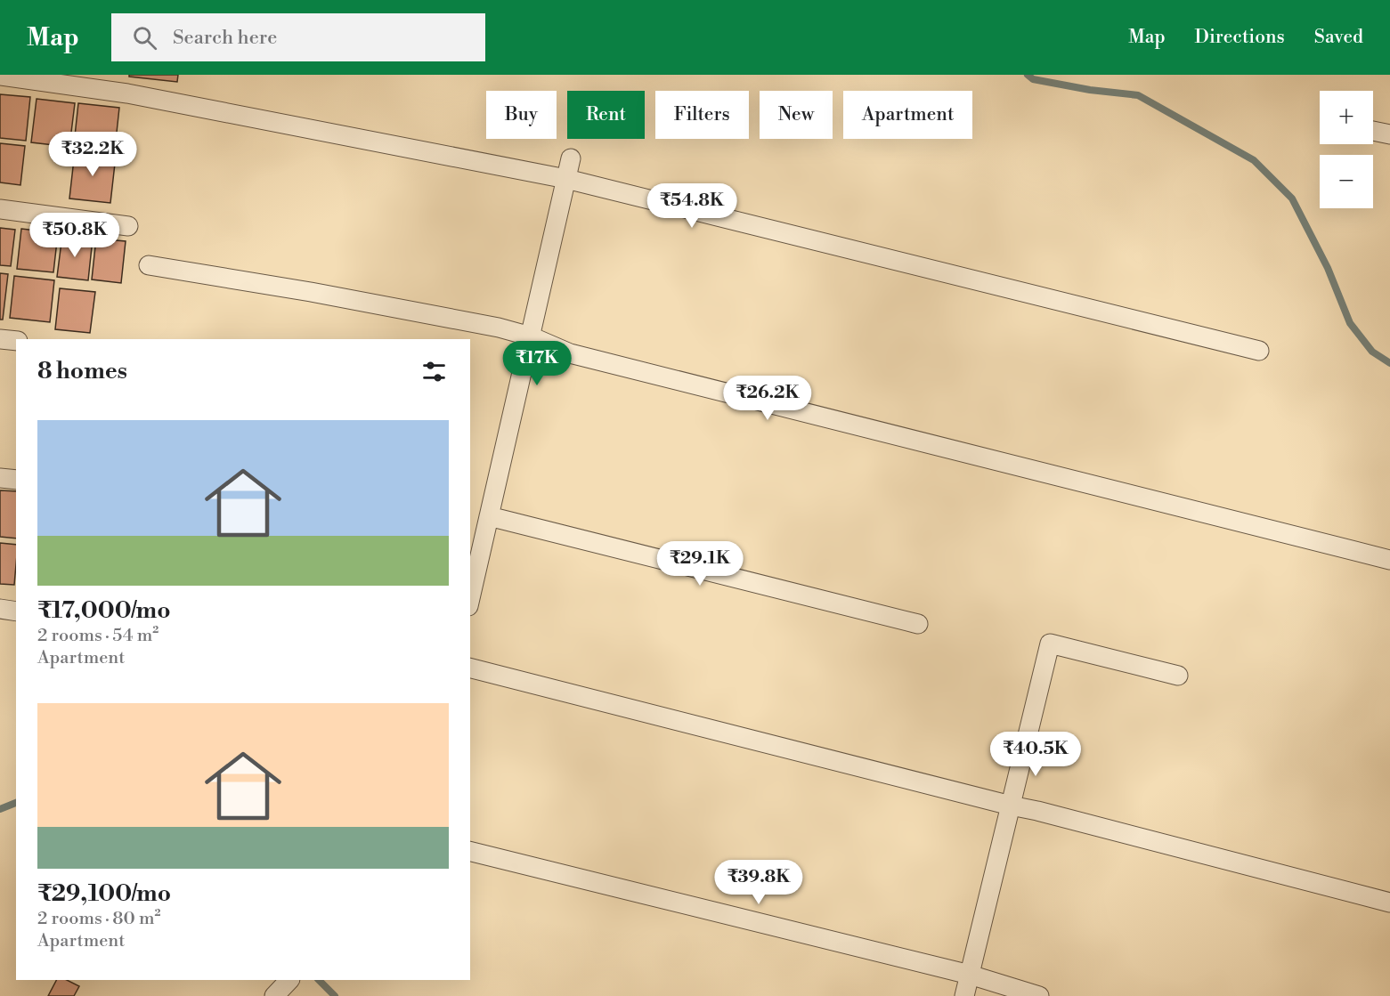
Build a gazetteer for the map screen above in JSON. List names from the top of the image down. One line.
{"page":{"header":"Map","search":"Search here","nav":["Map","Directions","Saved"],"map_buttons":["+","−"],"chip":["Buy","Rent","Filters","New","Apartment"],"price":["₹32.2K","₹54.8K","₹50.8K","₹17K","₹26.2K","₹29.1K","₹40.5K","₹39.8K"],"heading":"8 homes","list":[{"name":"₹17,000/mo","note":"2 rooms · 54 m² · Apartment"},{"name":"₹29,100/mo","note":"2 rooms · 80 m² · Apartment"}]}}
